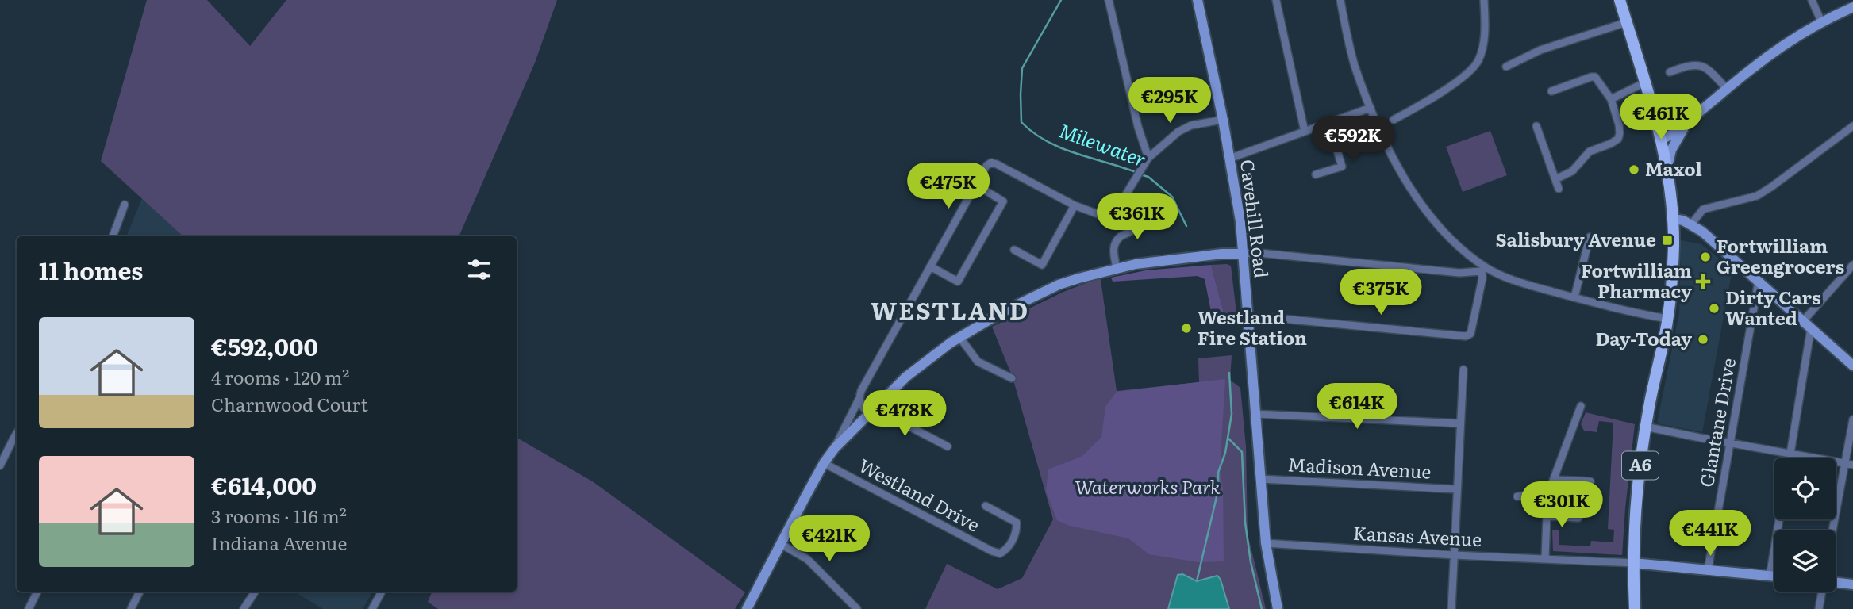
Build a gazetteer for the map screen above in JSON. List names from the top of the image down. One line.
{"streets":{"main road":["A6"],"street":["Cavehill Road","Glantane Drive","Madison Avenue","Westland Drive","Kansas Avenue"]},"crossings":[["Cavehill Road","Madison Avenue"],["Cavehill Road","Kansas Avenue"],["A6","Kansas Avenue"]],"districts":["WESTLAND"],"water":["Milewater"],"parks":["Waterworks Park"],"places":{"other":["Maxol","Fortwilliam Greengrocers","Dirty Cars Wanted","Westland Fire Station","Day-Today"],"transit":["Salisbury Avenue"],"health":["Fortwilliam Pharmacy"]},"page":{"price":["€295K","€461K","€592K","€475K","€361K","€375K","€614K","€478K","€301K","€441K","€421K"],"heading":"11 homes","list":[{"name":"€592,000","note":"4 rooms · 120 m² · Charnwood Court"},{"name":"€614,000","note":"3 rooms · 116 m² · Indiana Avenue"}]}}
